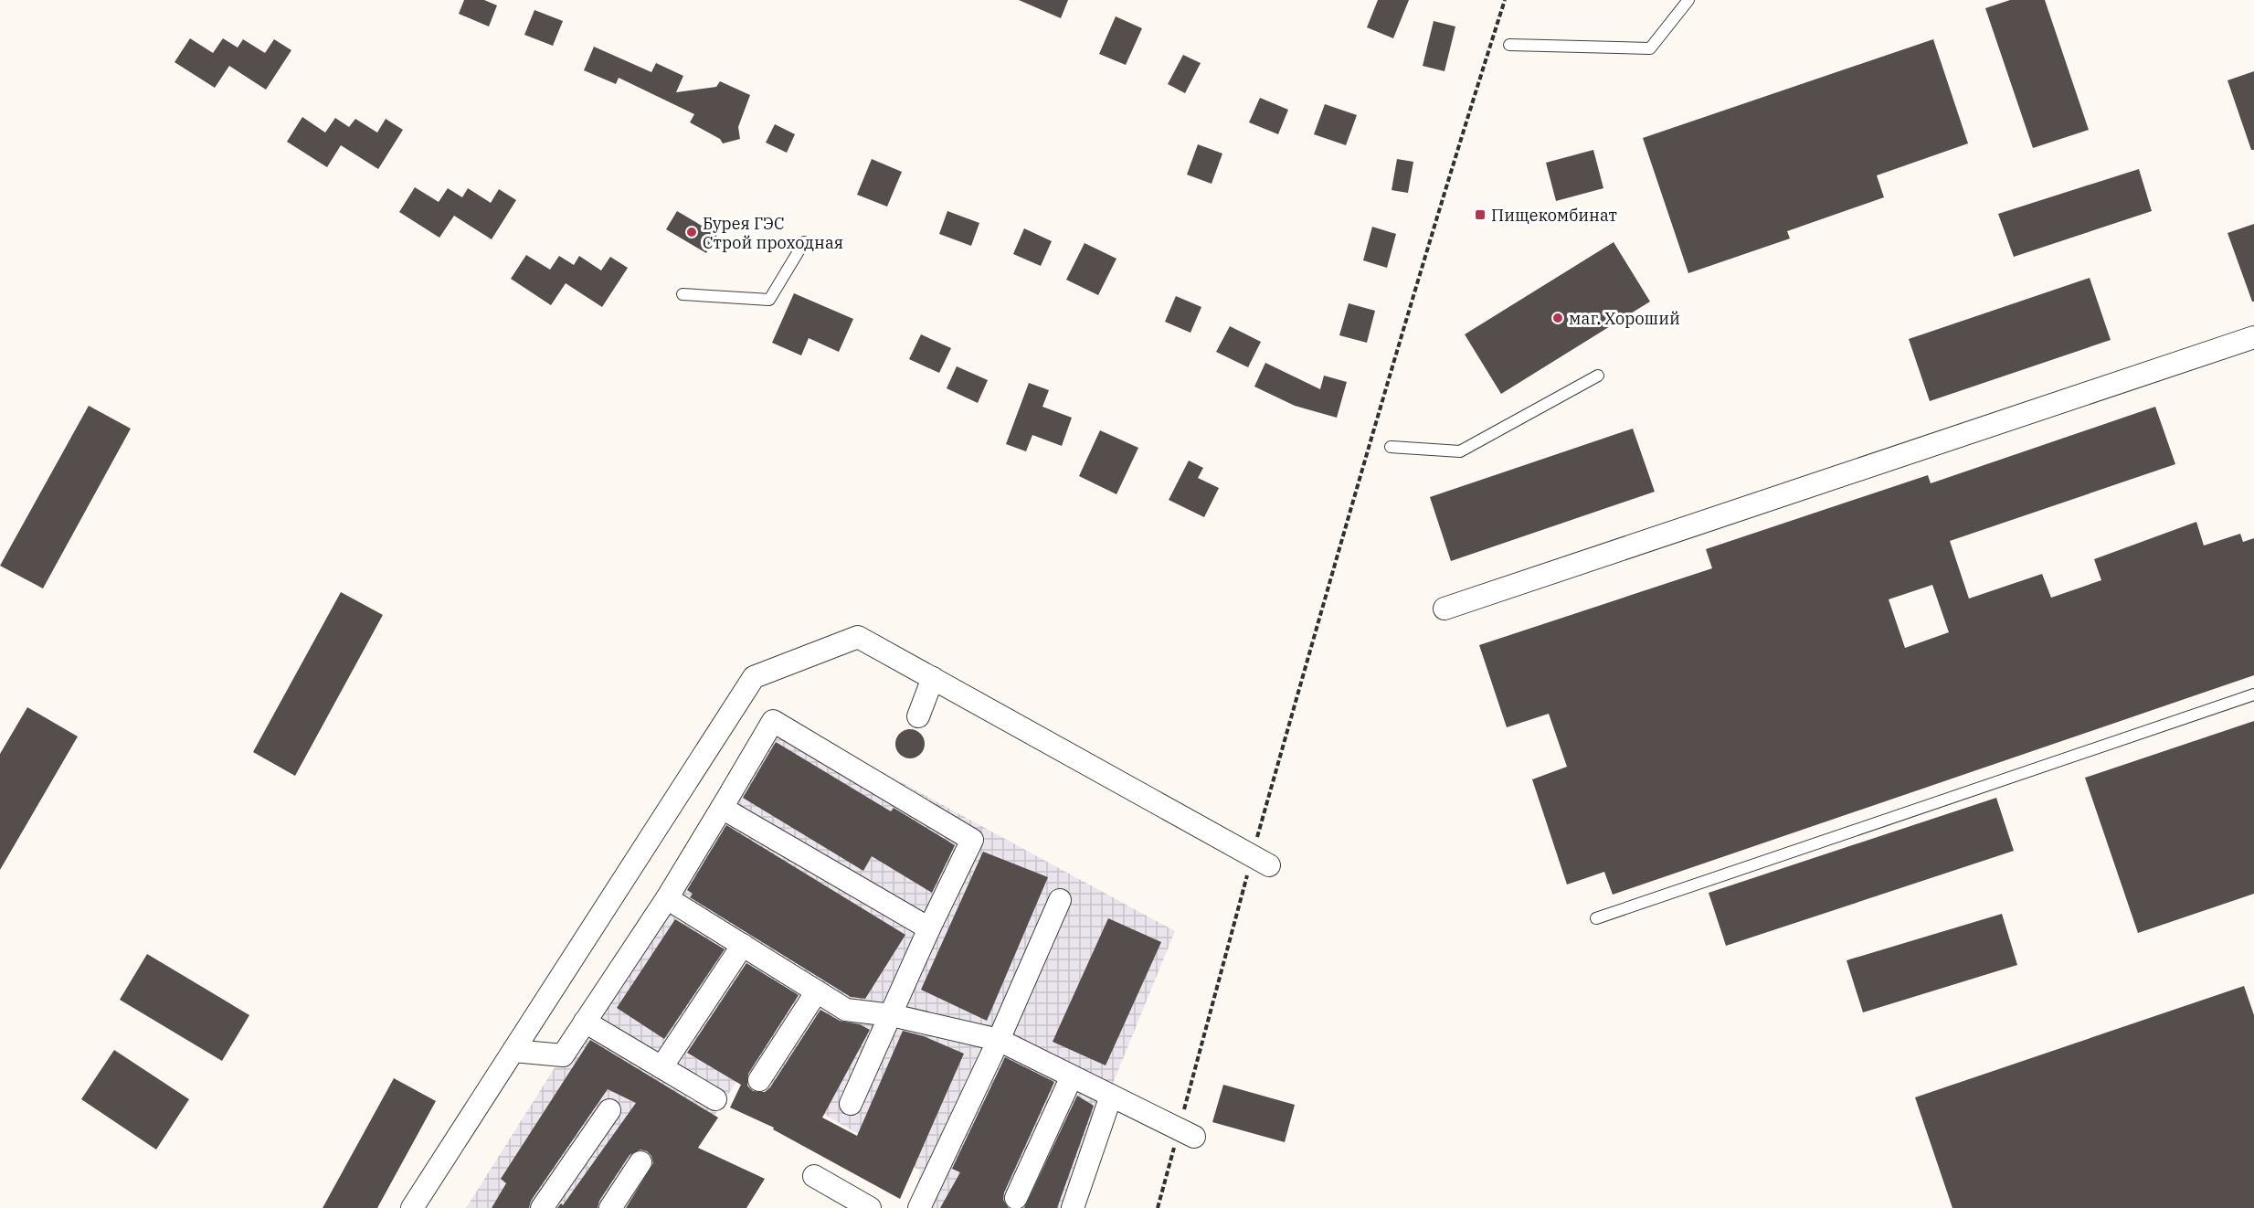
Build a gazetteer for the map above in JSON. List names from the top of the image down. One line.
{"places":{"transit":["Пищекомбинат"],"other":["Бурея ГЭС Строй проходная","маг. Хороший"]}}
